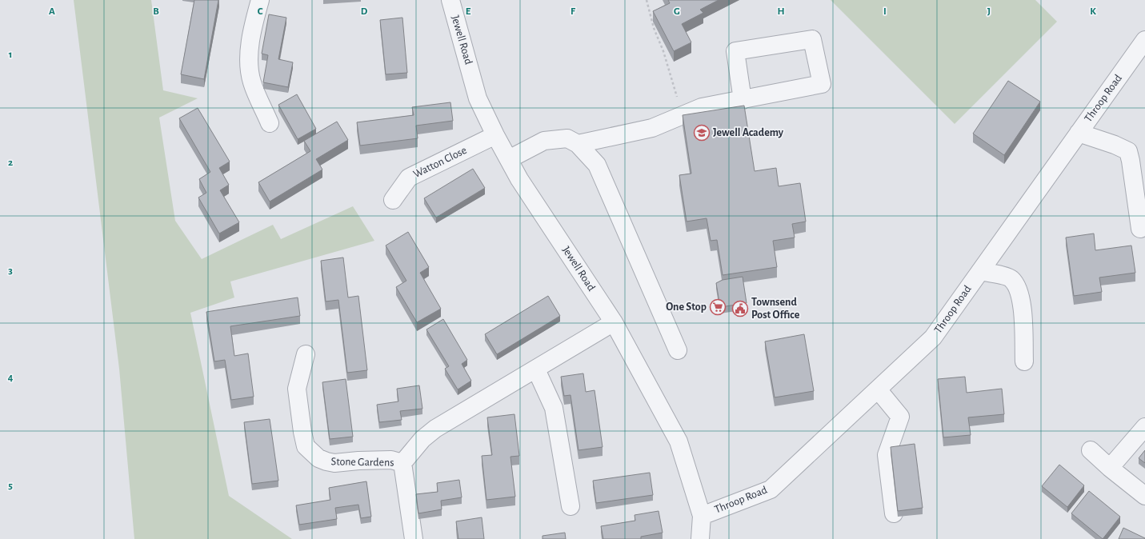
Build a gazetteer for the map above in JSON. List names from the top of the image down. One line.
{"streets":{"street":["Jewell Road","Throop Road","Watton Close","Stone Gardens"]},"crossings":[["Jewell Road","Throop Road"],["Jewell Road","Watton Close"],["Jewell Road","Stone Gardens"]],"places":{"school or university":["Jewell Academy"],"supermarket":["One Stop"],"public building":["Townsend Post Office"]},"grid":{"columns":["A","B","C","D","E","F","G","H","I","J","K"],"rows":["1","2","3","4","5"]}}
